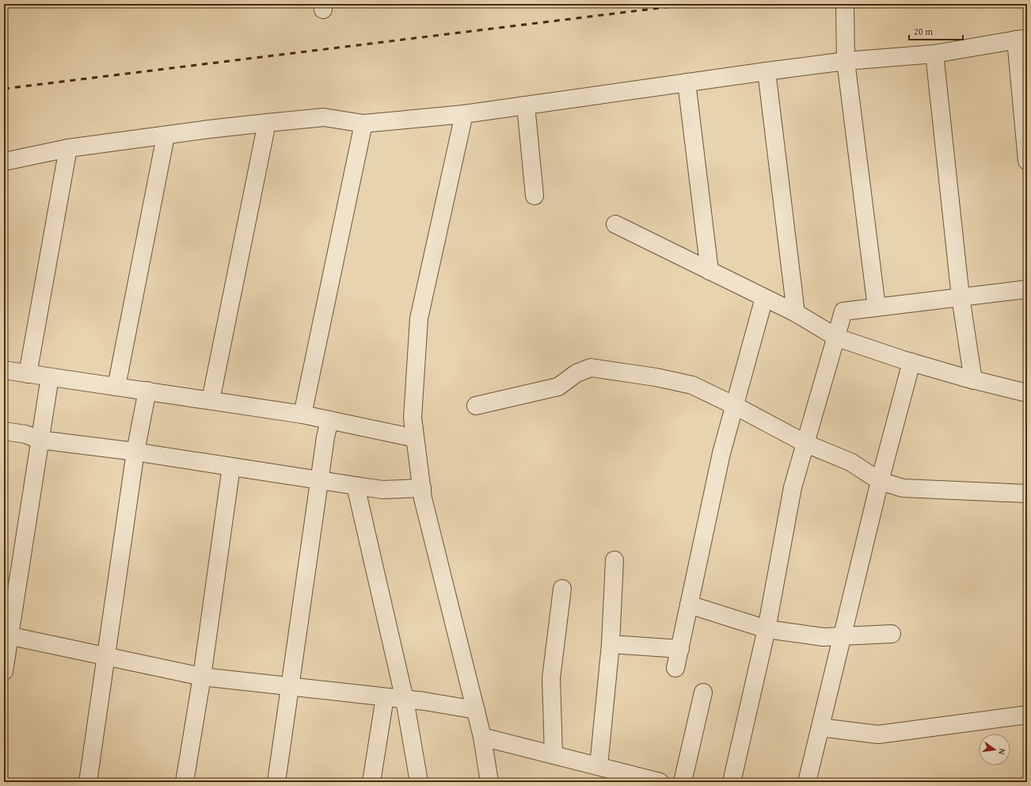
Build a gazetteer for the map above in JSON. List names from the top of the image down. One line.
{"scale_bar":"20 m","north":"right"}
